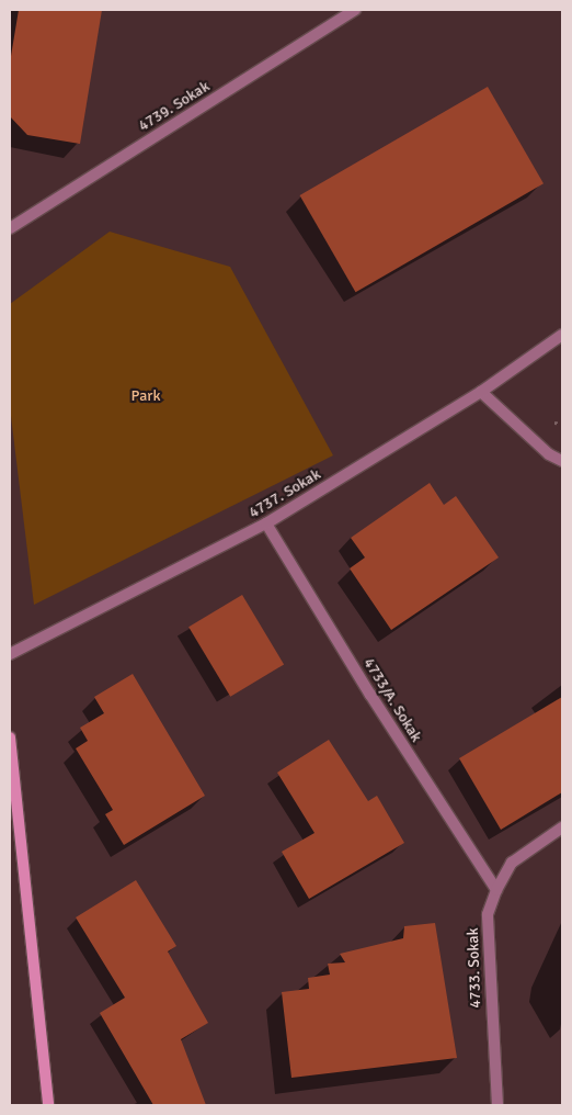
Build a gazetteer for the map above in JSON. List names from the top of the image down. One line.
{"streets":{"street":["4739. Sokak","4737. Sokak","4733/A. Sokak","4733. Sokak"]},"crossings":[["4737. Sokak","4733/A. Sokak"],["4733/A. Sokak","4733. Sokak"]],"parks":["Park"]}
